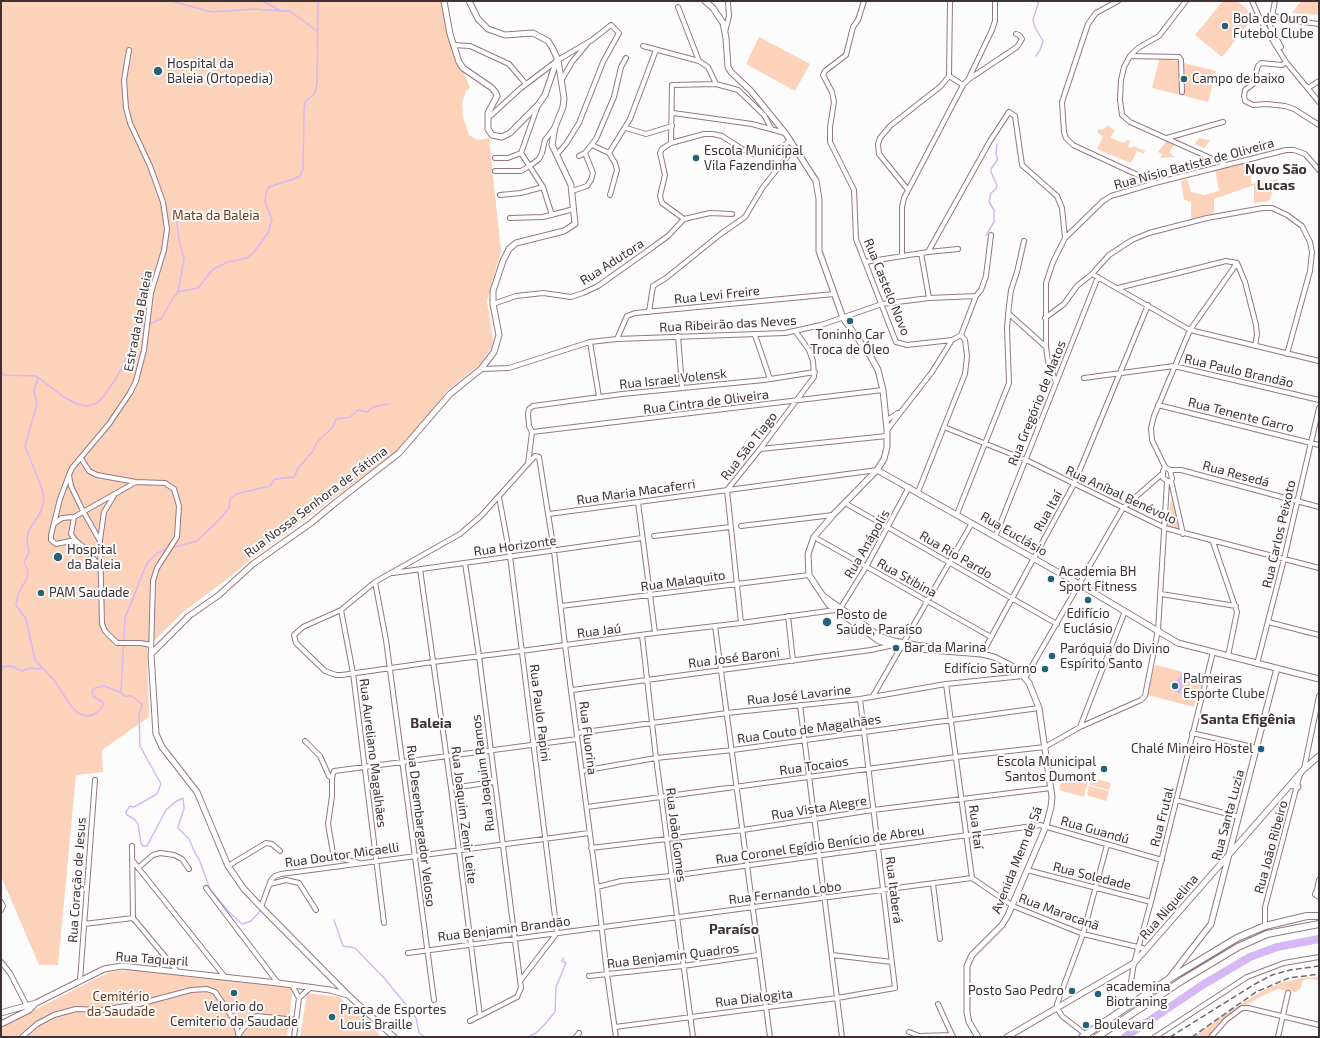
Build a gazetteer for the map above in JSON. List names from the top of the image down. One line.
{"streets":{"street":["Rua Nísio Batista de Oliveira","Rua Adutora","Rua Castelo Novo","Rua Levi Freire","Estrada da Baleia","Rua Ribeirão das Neves","Rua Paulo Brandão","Rua Israel Volensk","Rua Cintra de Oliveira","Rua Gregório de Matos","Rua Tenente Garro","Rua São Tiago","Rua Resedá","Rua Maria Macaferri","Rua Aníbal Benévolo","Rua Nossa Senhora de Fátima","Rua Itaí","Rua Euclásio","Rua Carlos Peixoto","Rua Anápolis","Rua Horizonte","Rua Rio Pardo","Rua Stibina","Rua Malaquito","Rua Jaú","Rua José Baroni","Rua José Lavarine","Rua Paulo Papini","Rua Couto de Magalhães","Rua Fluorina","Rua Aureliano Magalhães","Rua Tocaios","Rua Joaquim Ramos","Rua Vista Alegre","Rua Joaquim Zenir Leite","Rua Santa Luzia","Rua Frutal","Rua Desembargador Veloso","Rua Guandú","Rua João Gomes","Rua Coronel Egídio Benício de Abreu","Rua João Ribeiro","Rua Doutor Micaelli","Avenida Mem de Sá","Rua Soledade","Rua Coração de Jesus","Rua Itaberá","Rua Fernando Lobo","Rua Niquelina","Rua Maracanã","Rua Benjamin Brandão","Rua Benjamin Quadros","Rua Taquaril","Rua Dialogita"]},"crossings":[["Rua Nísio Batista de Oliveira","Rua Gregório de Matos"],["Rua Adutora","Rua Nossa Senhora de Fátima"],["Rua Castelo Novo","Rua Ribeirão das Neves"],["Rua Levi Freire","Rua Ribeirão das Neves"],["Rua Ribeirão das Neves","Rua Nossa Senhora de Fátima"],["Rua Paulo Brandão","Rua Itaí"],["Rua Israel Volensk","Rua Cintra de Oliveira"],["Rua Israel Volensk","Rua São Tiago"],["Rua Cintra de Oliveira","Rua São Tiago"],["Rua Gregório de Matos","Rua Aníbal Benévolo"],["Rua Gregório de Matos","Rua Euclásio"],["Rua Tenente Garro","Rua Carlos Peixoto"],["Rua São Tiago","Rua Maria Macaferri"],["Rua Resedá","Rua Carlos Peixoto"],["Rua Maria Macaferri","Rua Euclásio"],["Rua Maria Macaferri","Rua Fluorina"],["Rua Aníbal Benévolo","Rua Itaí"],["Rua Aníbal Benévolo","Rua Carlos Peixoto"],["Rua Itaí","Rua Euclásio"],["Rua Itaí","Rua Rio Pardo"],["Rua Itaí","Rua Stibina"],["Rua Itaí","Rua José Lavarine"],["Rua Itaí","Rua Couto de Magalhães"],["Rua Itaí","Rua Tocaios"],["Rua Itaí","Rua Vista Alegre"],["Rua Itaí","Rua Coronel Egídio Benício de Abreu"],["Rua Itaí","Avenida Mem de Sá"],["Rua Itaí","Rua Fernando Lobo"],["Rua Itaí","Rua Maracanã"],["Rua Euclásio","Rua Carlos Peixoto"],["Rua Euclásio","Rua Anápolis"],["Rua Euclásio","Rua Santa Luzia"],["Rua Euclásio","Rua Frutal"],["Rua Anápolis","Rua Rio Pardo"],["Rua Anápolis","Rua Stibina"],["Rua Anápolis","Rua Jaú"],["Rua Anápolis","Avenida Mem de Sá"],["Rua Horizonte","Rua Paulo Papini"],["Rua Horizonte","Rua Fluorina"],["Rua Horizonte","Rua Joaquim Ramos"],["Rua Horizonte","Rua Joaquim Zenir Leite"],["Rua Malaquito","Rua Fluorina"],["Rua Malaquito","Avenida Mem de Sá"],["Rua Jaú","Rua Paulo Papini"],["Rua Jaú","Rua Fluorina"],["Rua Jaú","Rua Aureliano Magalhães"],["Rua Jaú","Rua Joaquim Ramos"],["Rua Jaú","Rua Joaquim Zenir Leite"],["Rua Jaú","Rua Desembargador Veloso"],["Rua Jaú","Rua João Gomes"],["Rua Jaú","Avenida Mem de Sá"],["Rua José Baroni","Rua Fluorina"],["Rua José Baroni","Rua João Gomes"],["Rua José Baroni","Avenida Mem de Sá"],["Rua José Lavarine","Rua Fluorina"],["Rua José Lavarine","Rua João Gomes"],["Rua José Lavarine","Avenida Mem de Sá"],["Rua José Lavarine","Rua Itaberá"],["Rua Paulo Papini","Rua Doutor Micaelli"],["Rua Paulo Papini","Rua Benjamin Brandão"],["Rua Couto de Magalhães","Rua Fluorina"],["Rua Couto de Magalhães","Rua João Gomes"],["Rua Couto de Magalhães","Avenida Mem de Sá"],["Rua Couto de Magalhães","Rua Itaberá"],["Rua Fluorina","Rua Tocaios"],["Rua Fluorina","Rua Vista Alegre"],["Rua Fluorina","Rua Coronel Egídio Benício de Abreu"],["Rua Fluorina","Rua Doutor Micaelli"],["Rua Fluorina","Rua Fernando Lobo"],["Rua Fluorina","Rua Benjamin Brandão"],["Rua Fluorina","Rua Benjamin Quadros"],["Rua Fluorina","Rua Dialogita"],["Rua Aureliano Magalhães","Rua Doutor Micaelli"],["Rua Tocaios","Rua João Gomes"],["Rua Tocaios","Avenida Mem de Sá"],["Rua Tocaios","Rua Itaberá"],["Rua Joaquim Ramos","Rua Doutor Micaelli"],["Rua Joaquim Ramos","Rua Benjamin Brandão"],["Rua Vista Alegre","Rua João Gomes"],["Rua Vista Alegre","Avenida Mem de Sá"],["Rua Vista Alegre","Rua Itaberá"],["Rua Joaquim Zenir Leite","Rua Doutor Micaelli"],["Rua Joaquim Zenir Leite","Rua Benjamin Brandão"],["Rua Santa Luzia","Rua Niquelina"],["Rua Frutal","Rua Guandú"],["Rua Frutal","Rua Soledade"],["Rua Frutal","Rua Niquelina"],["Rua Frutal","Rua Maracanã"],["Rua Desembargador Veloso","Rua Doutor Micaelli"],["Rua Desembargador Veloso","Rua Benjamin Brandão"],["Rua Guandú","Rua Coronel Egídio Benício de Abreu"],["Rua Guandú","Avenida Mem de Sá"],["Rua João Gomes","Rua Coronel Egídio Benício de Abreu"],["Rua João Gomes","Rua Fernando Lobo"],["Rua João Gomes","Rua Benjamin Quadros"],["Rua João Gomes","Rua Dialogita"],["Rua Coronel Egídio Benício de Abreu","Avenida Mem de Sá"],["Rua Coronel Egídio Benício de Abreu","Rua Itaberá"],["Rua João Ribeiro","Rua Niquelina"],["Avenida Mem de Sá","Rua Soledade"],["Avenida Mem de Sá","Rua Maracanã"],["Rua Coração de Jesus","Rua Taquaril"],["Rua Itaberá","Rua Fernando Lobo"],["Rua Itaberá","Rua Dialogita"],["Rua Fernando Lobo","Rua Maracanã"],["Rua Fernando Lobo","Rua Benjamin Brandão"],["Rua Niquelina","Rua Maracanã"]],"districts":["Novo São Lucas","Santa Efigênia","Baleia","Paraíso"],"parks":["Mata da Baleia","Cemitério da Saudade"],"places":["Bola de Ouro Futebol Clube","Hospital da Baleia (Ortopedia)","Campo de baixo","Escola Municipal Vila Fazendinha","Toninho Car Troca de Óleo","Hospital da Baleia","Academia BH Sport Fitness","PAM Saudade","Edifício Euclásio","Posto de Saúde, Paraíso","Bar da Marina","Paróquia do Divino Espírito Santo","Edifício Saturno","Palmeiras Esporte Clube","Chalé Mineiro Hostel","Escola Municipal Santos Dumont","Posto Sao Pedro","Velorio do Cemiterio da Saudade","academina Biotraning","Praça de Esportes Louis Braille","Boulevard"]}
